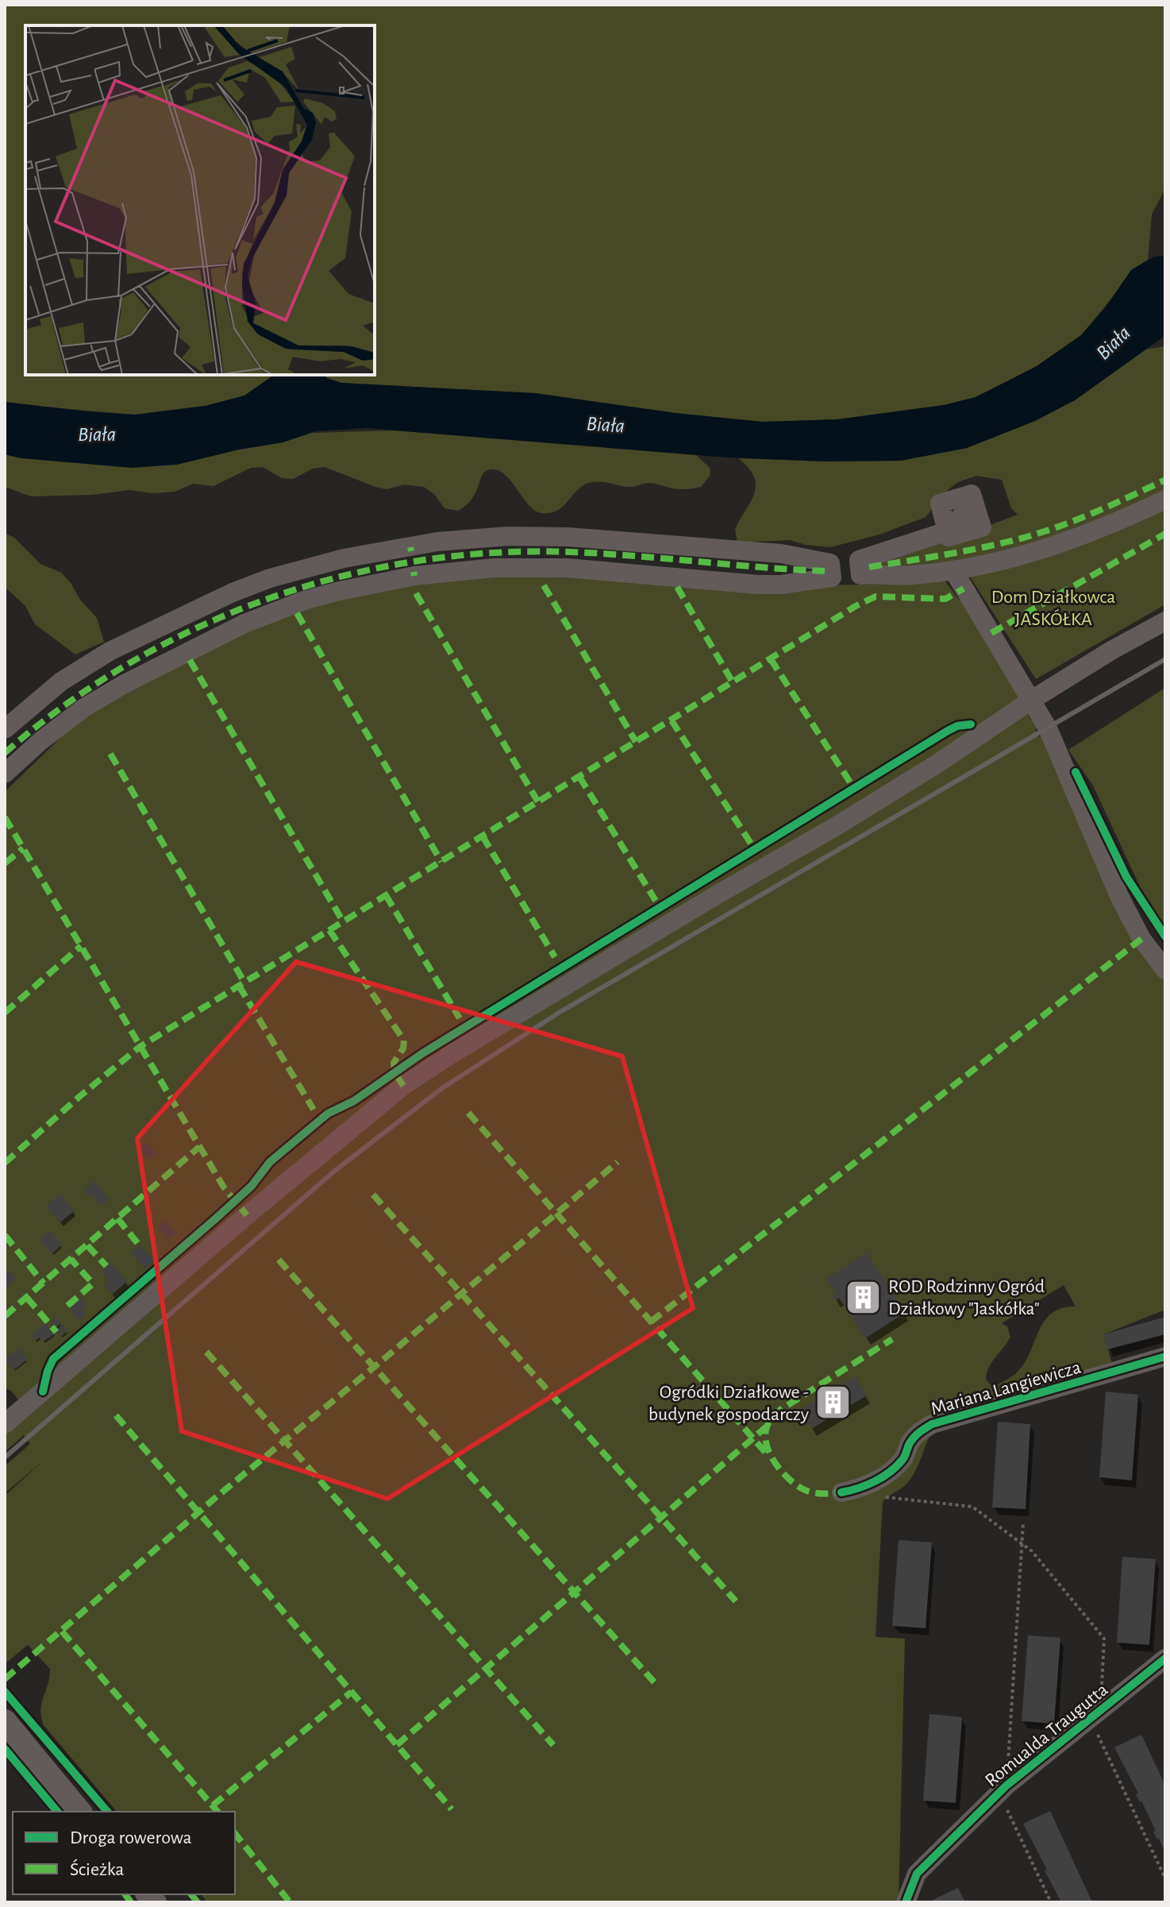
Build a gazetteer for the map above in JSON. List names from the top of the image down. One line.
{"streets":{"street":["Mariana Langiewicza","Romualda Traugutta"]},"water":["Biała"],"parks":["Dom Działkowca JASKÓŁKA"],"places":{"building":["ROD Rodzinny Ogród Działkowy \"Jaskółka\"","Ogródki Działkowe - budynek gospodarczy"]},"legend":["Droga rowerowa","Ścieżka"]}
